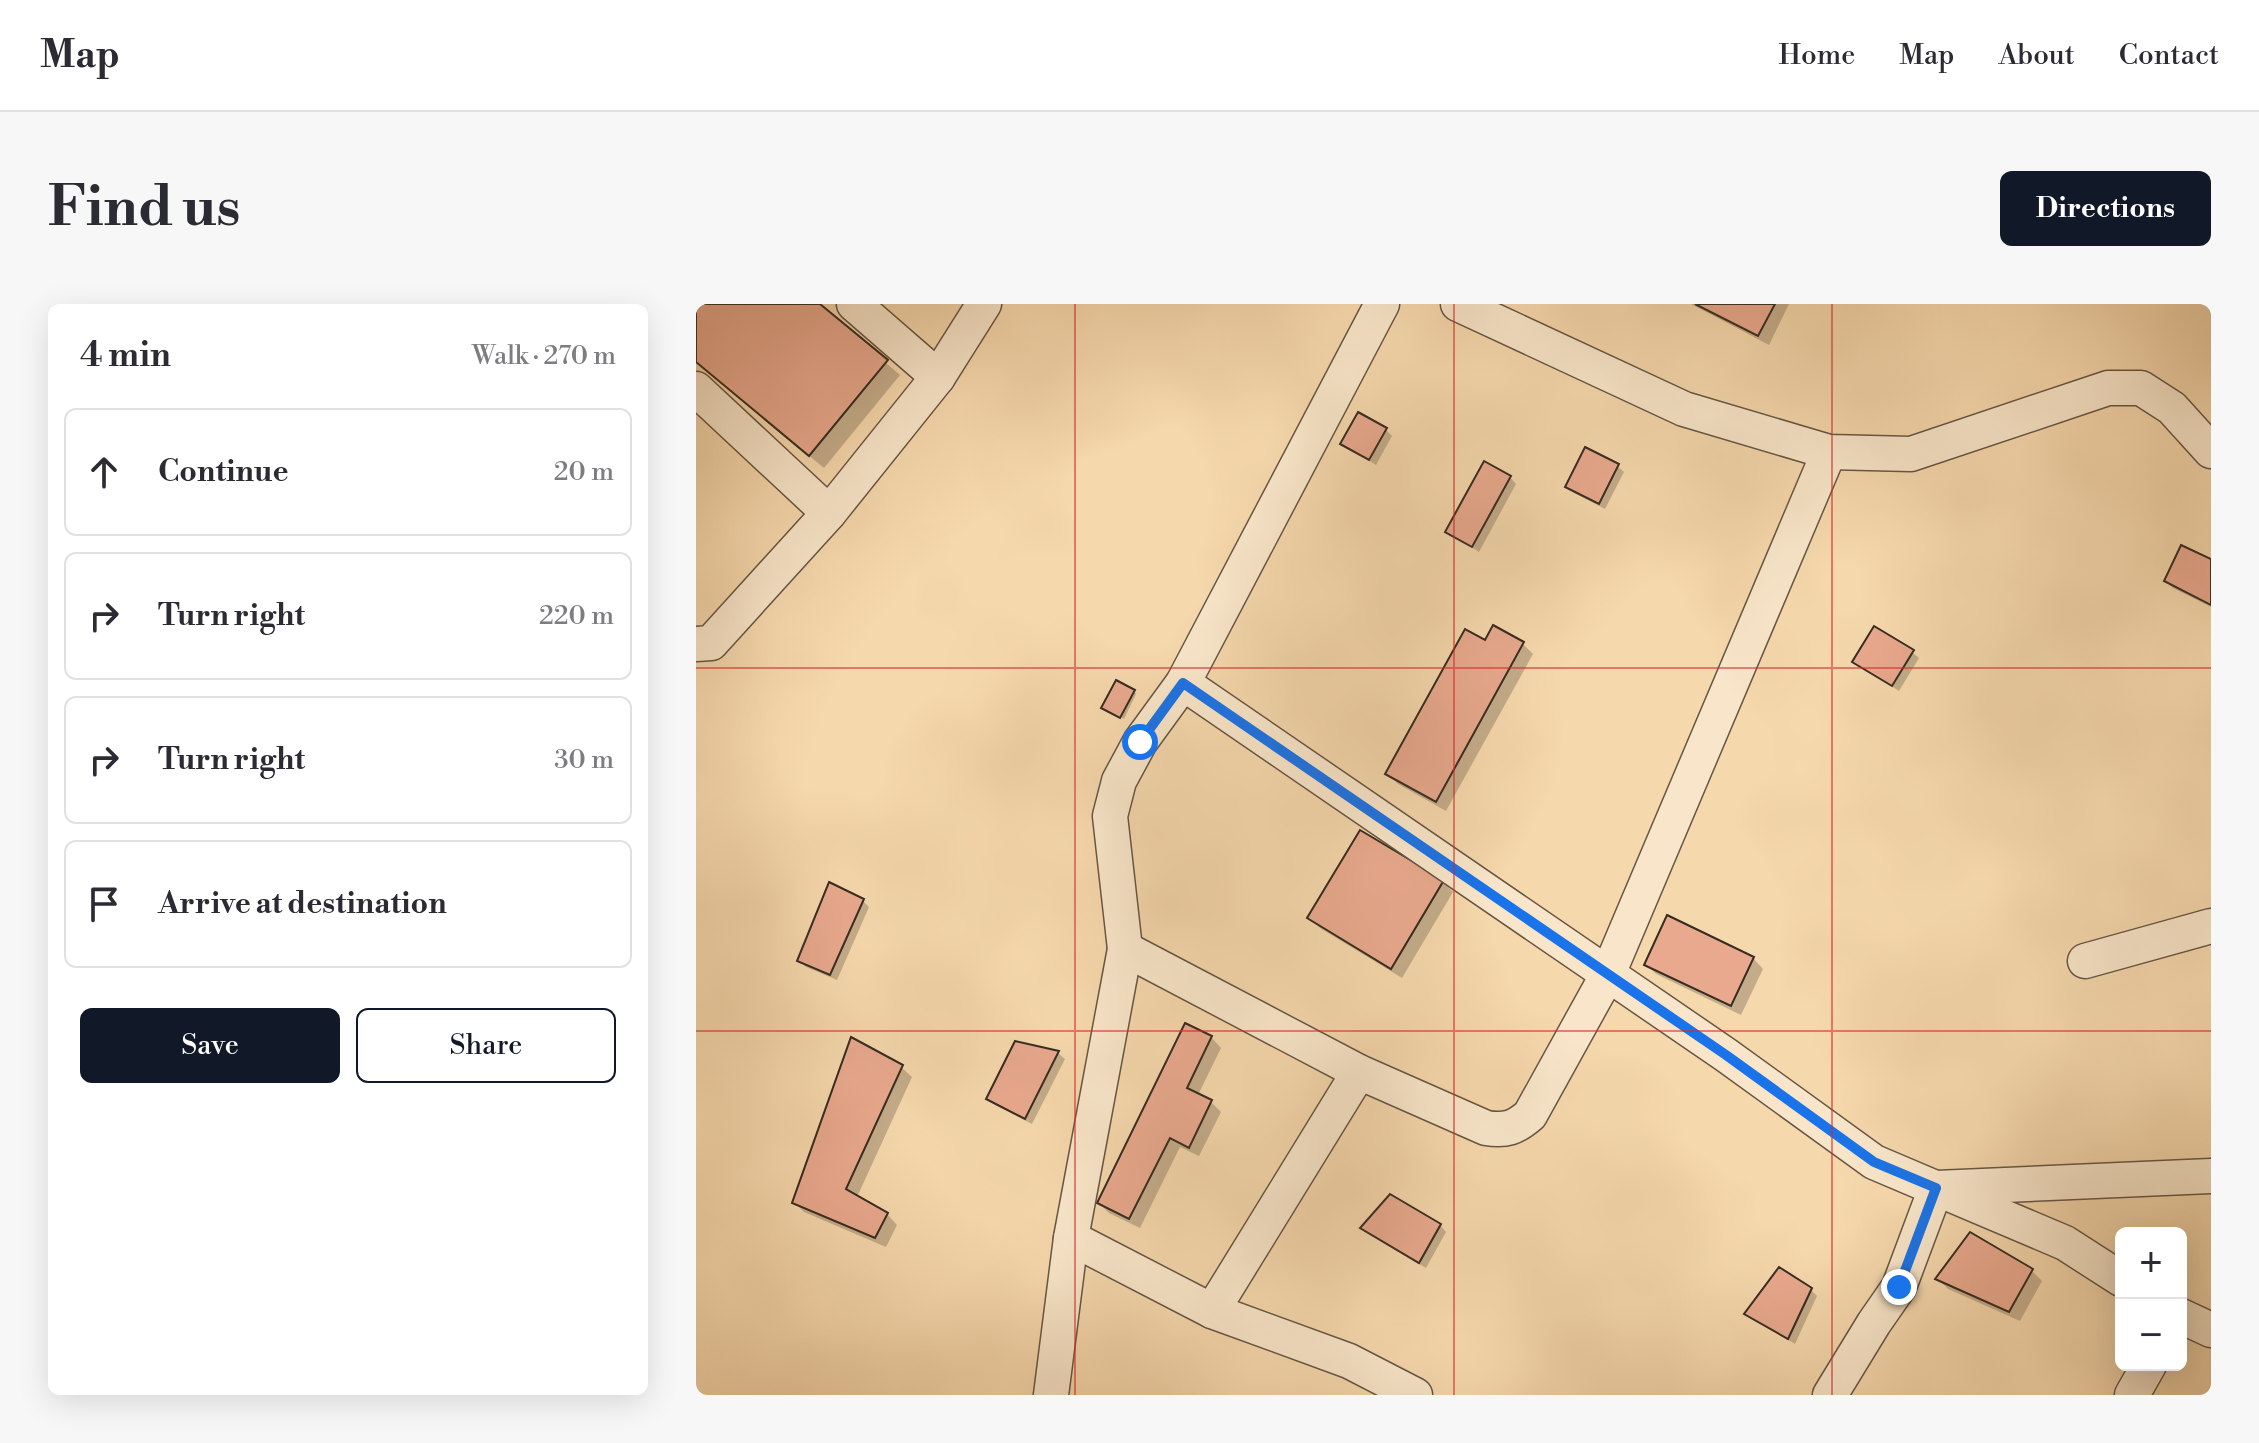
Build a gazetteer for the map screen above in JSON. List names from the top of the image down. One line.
{"page":{"header":"Map","nav":["Home","Map","About","Contact"],"buttons":["Directions",["Save","Share"]],"title":"Find us","heading":["4 min","Walk · 270 m"],"list":[["Continue","20 m"],["Turn right","220 m"],["Turn right","30 m"],"Arrive at destination"],"map_buttons":["+","−"]}}
